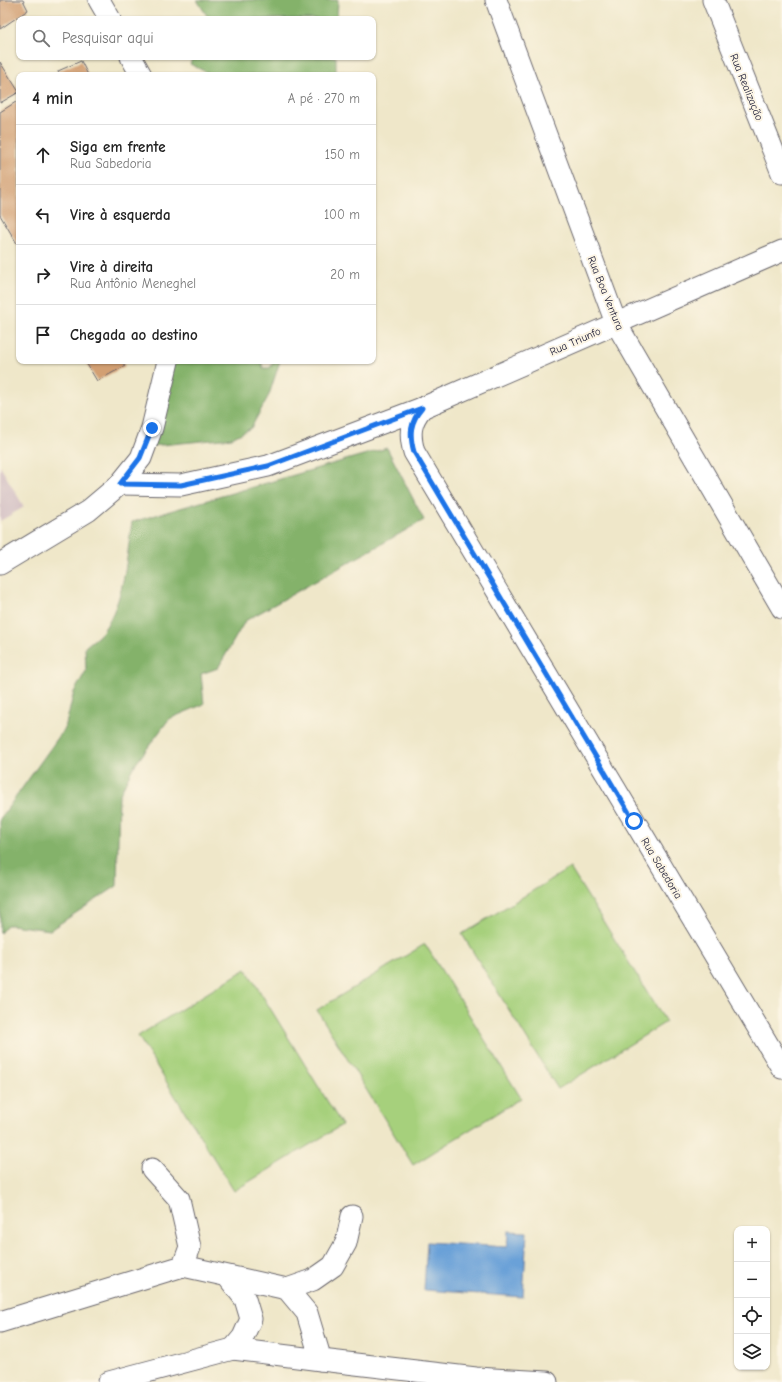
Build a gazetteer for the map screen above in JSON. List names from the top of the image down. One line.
{"streets":{"street":["Rua Realização","Rua Boa Ventura","Rua Triunfo","Rua Sabedoria"]},"crossings":[["Rua Boa Ventura","Rua Triunfo"],["Rua Triunfo","Rua Sabedoria"]],"page":{"search":"Pesquisar aqui","heading":["4 min","A pé · 270 m"],"list":[["Siga em frente","Rua Sabedoria","150 m"],["Vire à esquerda","100 m"],["Vire à direita","Rua Antônio Meneghel","20 m"],"Chegada ao destino"],"map_buttons":["+","−"]}}
